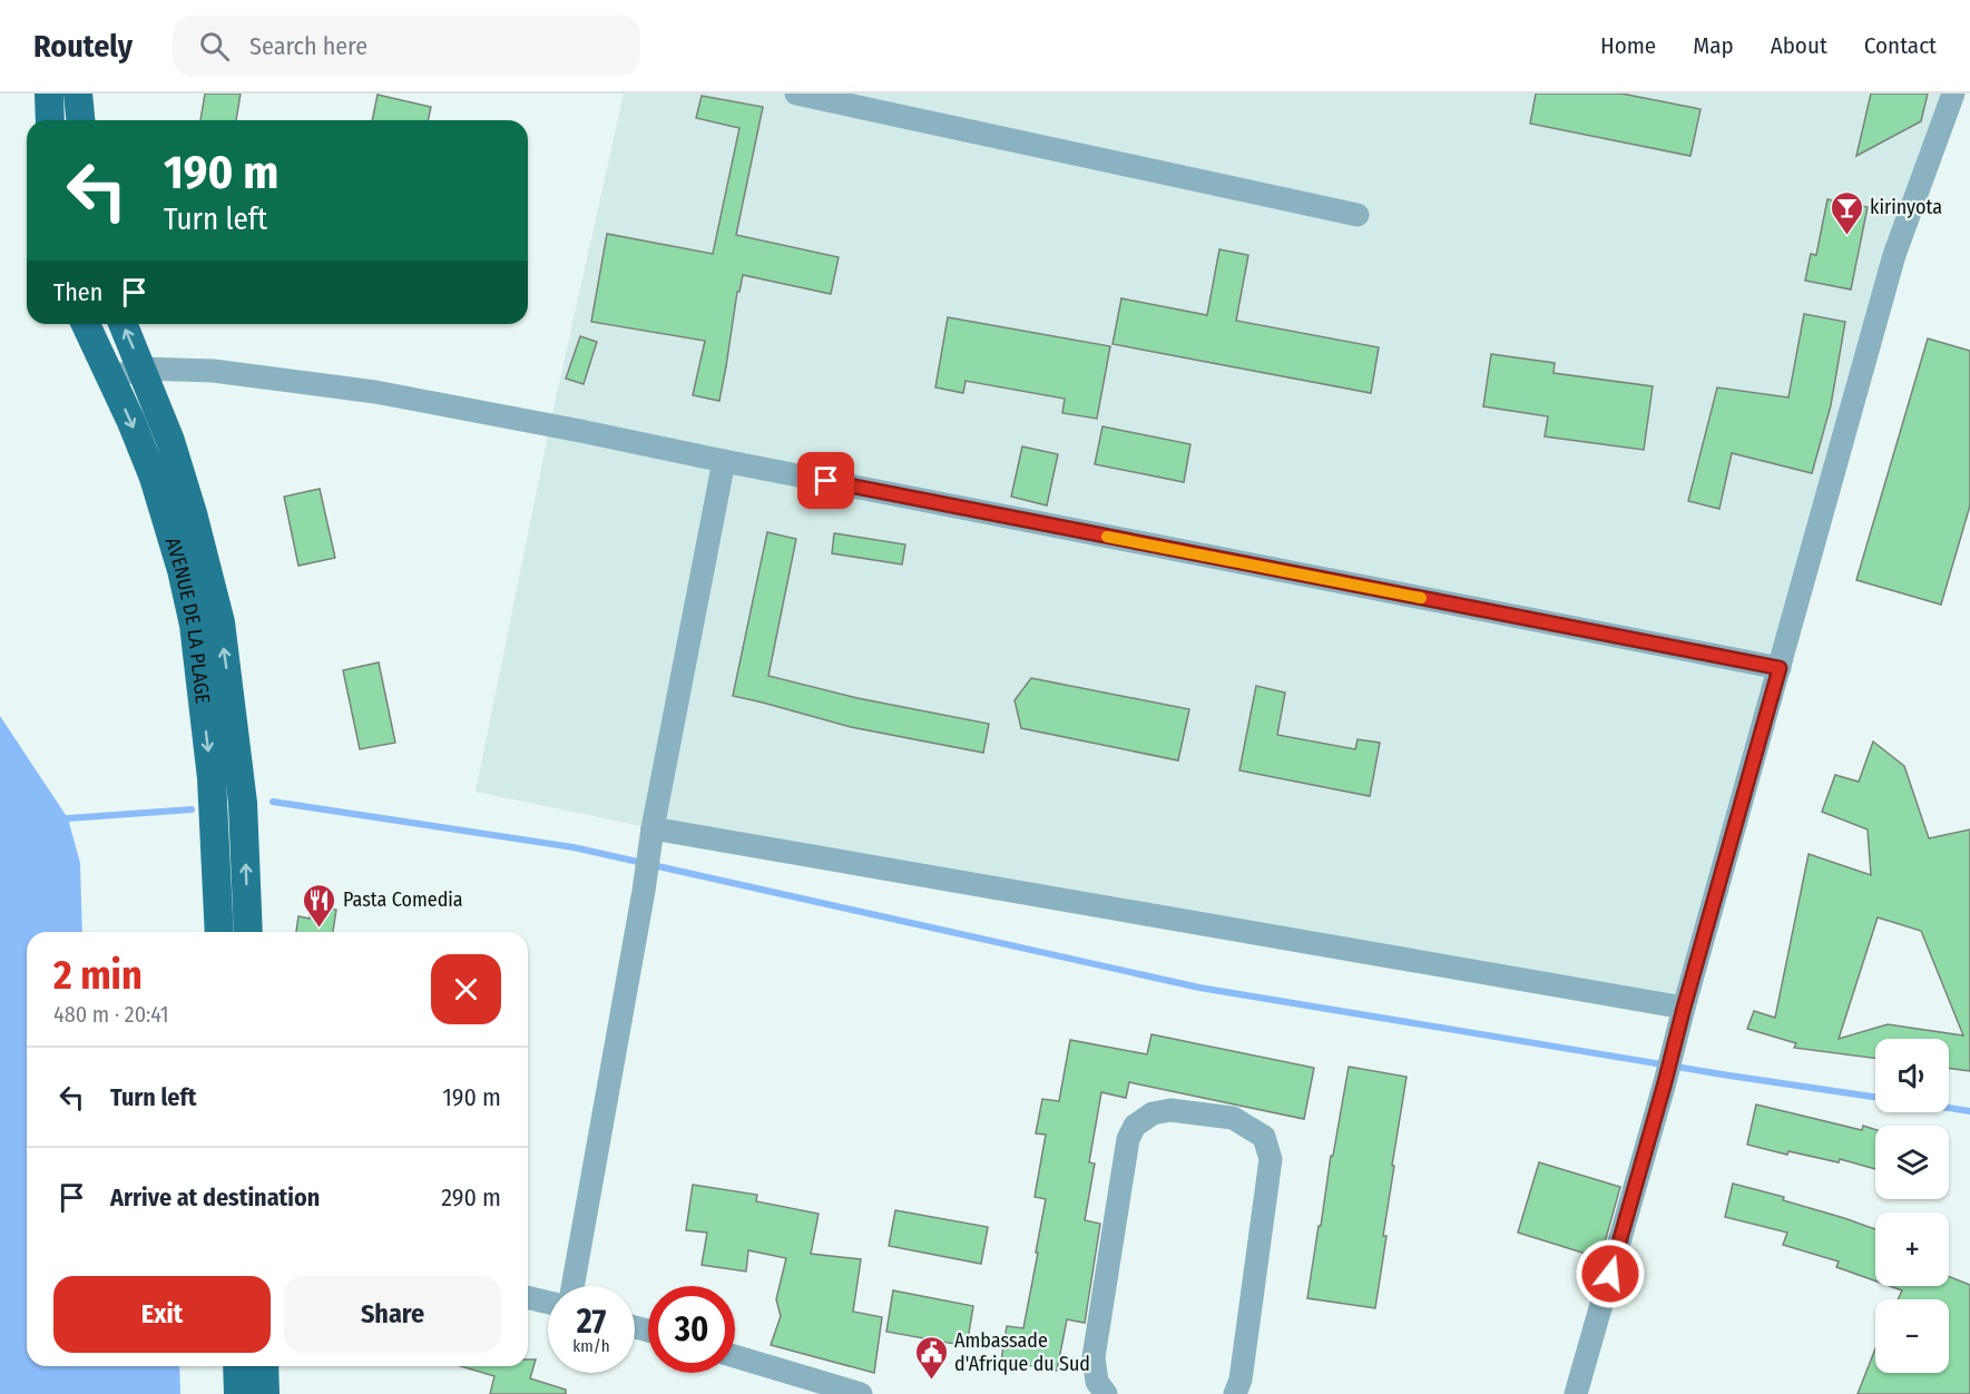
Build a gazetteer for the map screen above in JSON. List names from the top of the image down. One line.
{"streets":{"main road":["AVENUE DE LA PLAGE"]},"places":{"bar":["kirinyota"],"restaurant":["Pasta Comedia"],"public building":["Ambassade d'Afrique du Sud"]},"page":{"header":"Routely","search":"Search here","nav":["Home","Map","About","Contact"],"turn":["190 m","Turn left"],"then":"Then","heading":["2 min","480 m · 20:41"],"map_buttons":["+","−"],"list":[{"name":"Turn left","value":"190 m"},{"name":"Arrive at destination","value":"290 m"}],"buttons":["Exit","Share"],"speed":"27 km/h","limit":"30"}}
